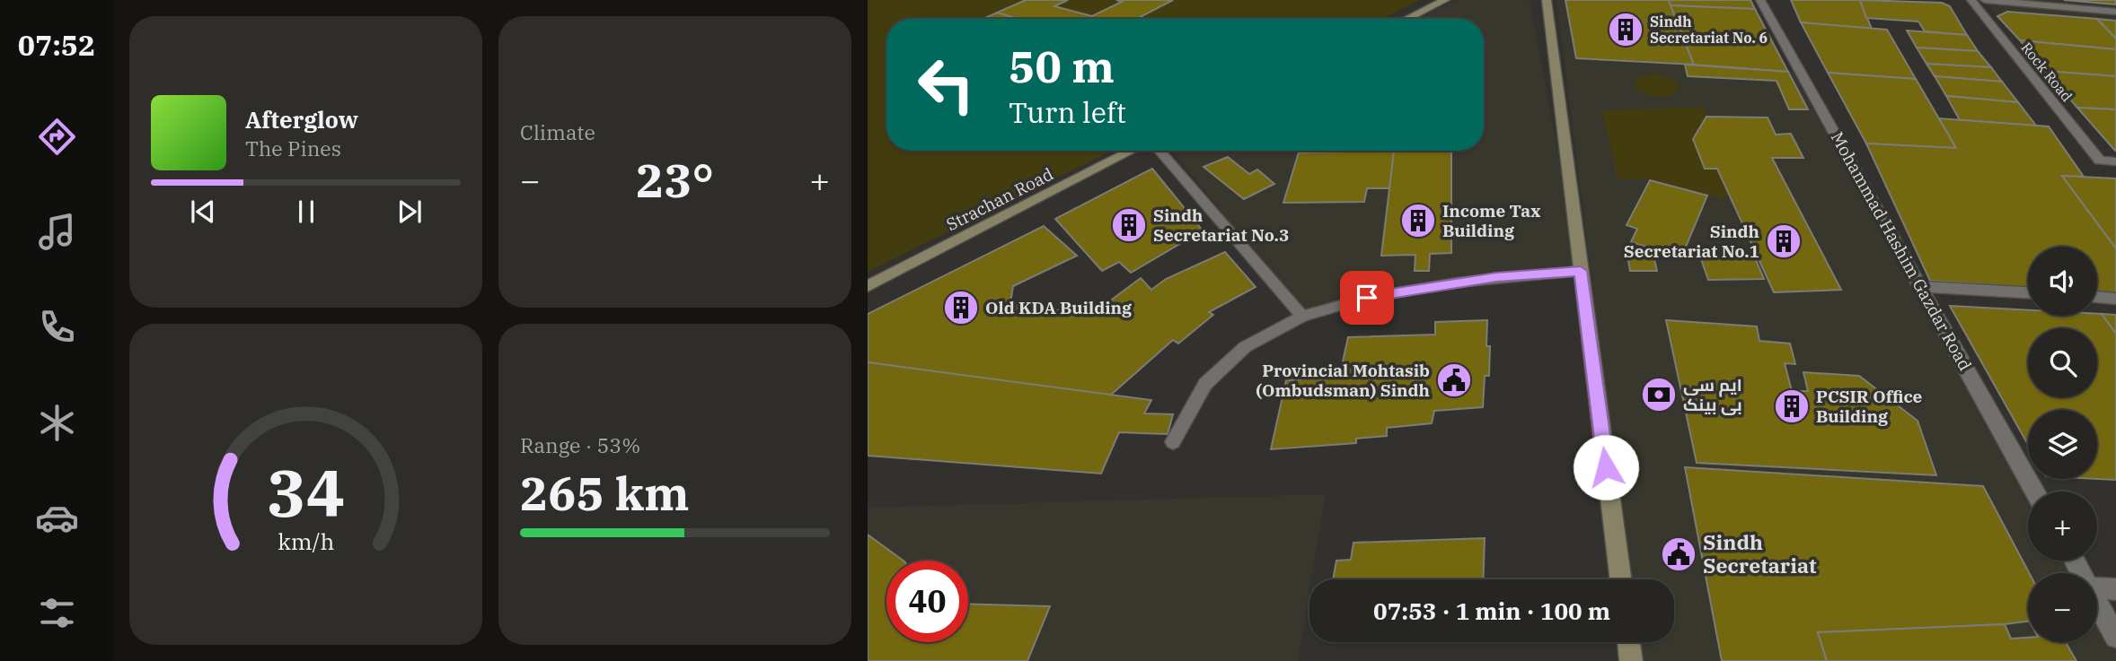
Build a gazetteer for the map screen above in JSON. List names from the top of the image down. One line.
{"streets":{"street":["Rock Road","Strachan Road","Mohammad Hashim Gazdar Road"]},"places":{"building":["Sindh Secretariat No. 6","Income Tax Building","Sindh Secretariat No.3","Sindh Secretariat No.1","Old KDA Building","PCSIR Office Building"],"public building":["Provincial Mohtasib (Ombudsman) Sindh","Sindh Secretariat"],"bank":["ایم سی بی بینک"]},"page":{"tabs":"07:52","tile":["Climate",["Range · 53%","265 km"]],"turn":["50 m","Turn left"],"song":["Afterglow","The Pines"],"heat":["−","23°","+"],"map_buttons":["+","−"],"limit":"40","trip":"07:53 · 1 min · 100 m","gauge":["34","km/h"]}}
